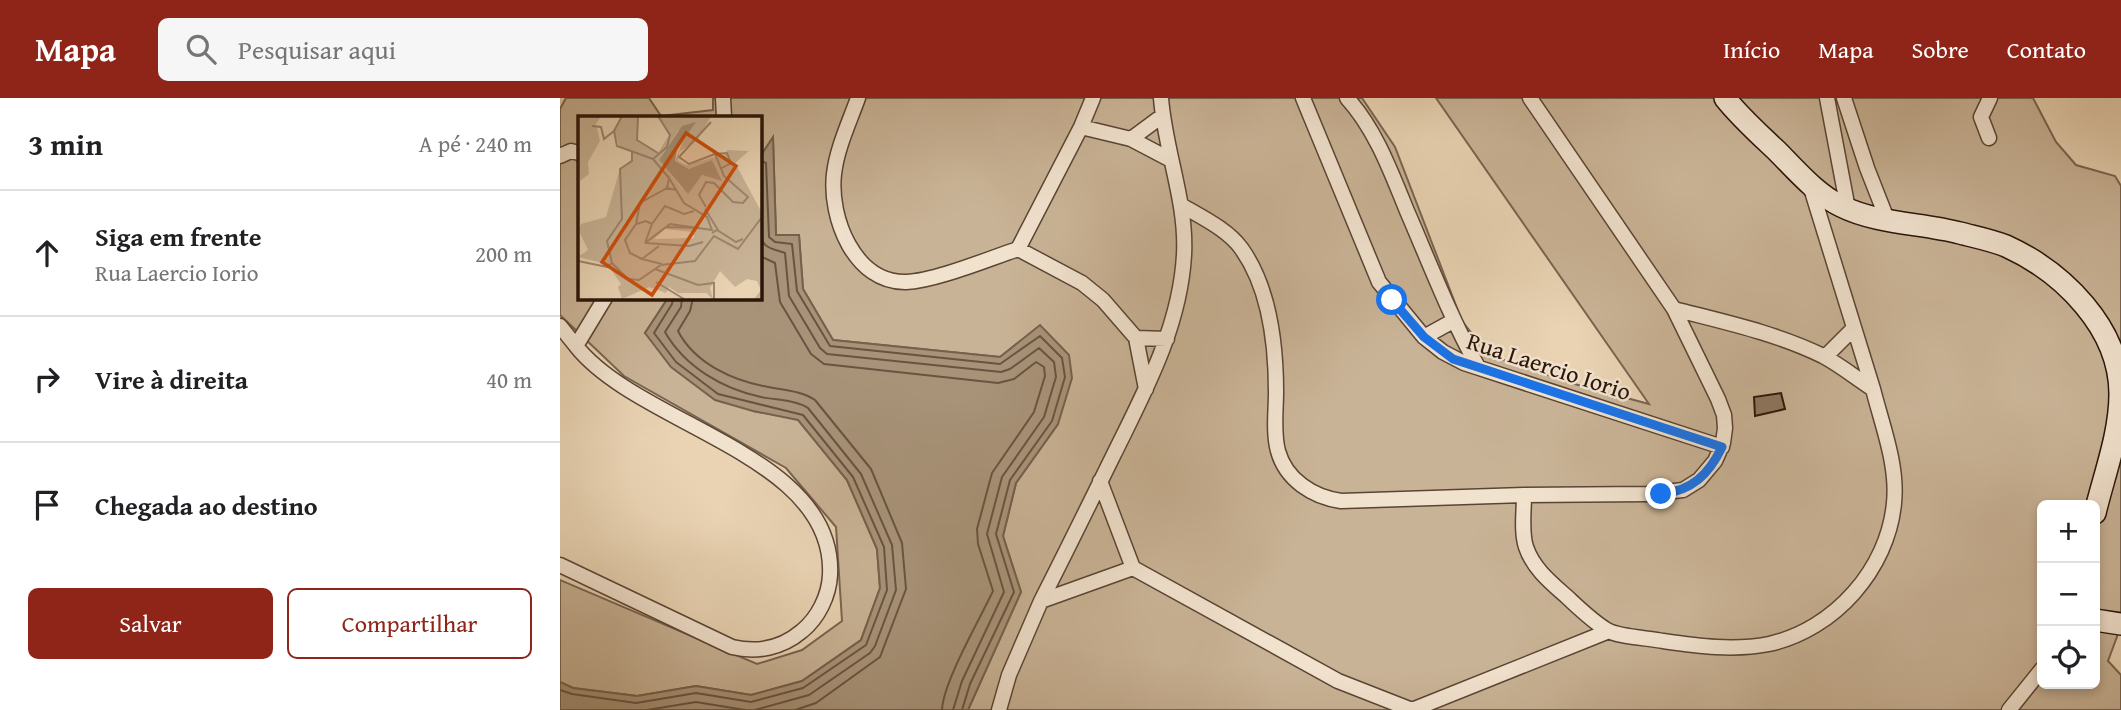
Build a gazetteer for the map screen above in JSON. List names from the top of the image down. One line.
{"streets":{"street":["Rua Laercio Iorio"]},"page":{"header":"Mapa","search":"Pesquisar aqui","nav":["Início","Mapa","Sobre","Contato"],"heading":["3 min","A pé · 240 m"],"list":[["Siga em frente","Rua Laercio Iorio","200 m"],["Vire à direita","40 m"],"Chegada ao destino"],"map_buttons":["+","−"],"buttons":["Salvar","Compartilhar"]}}
